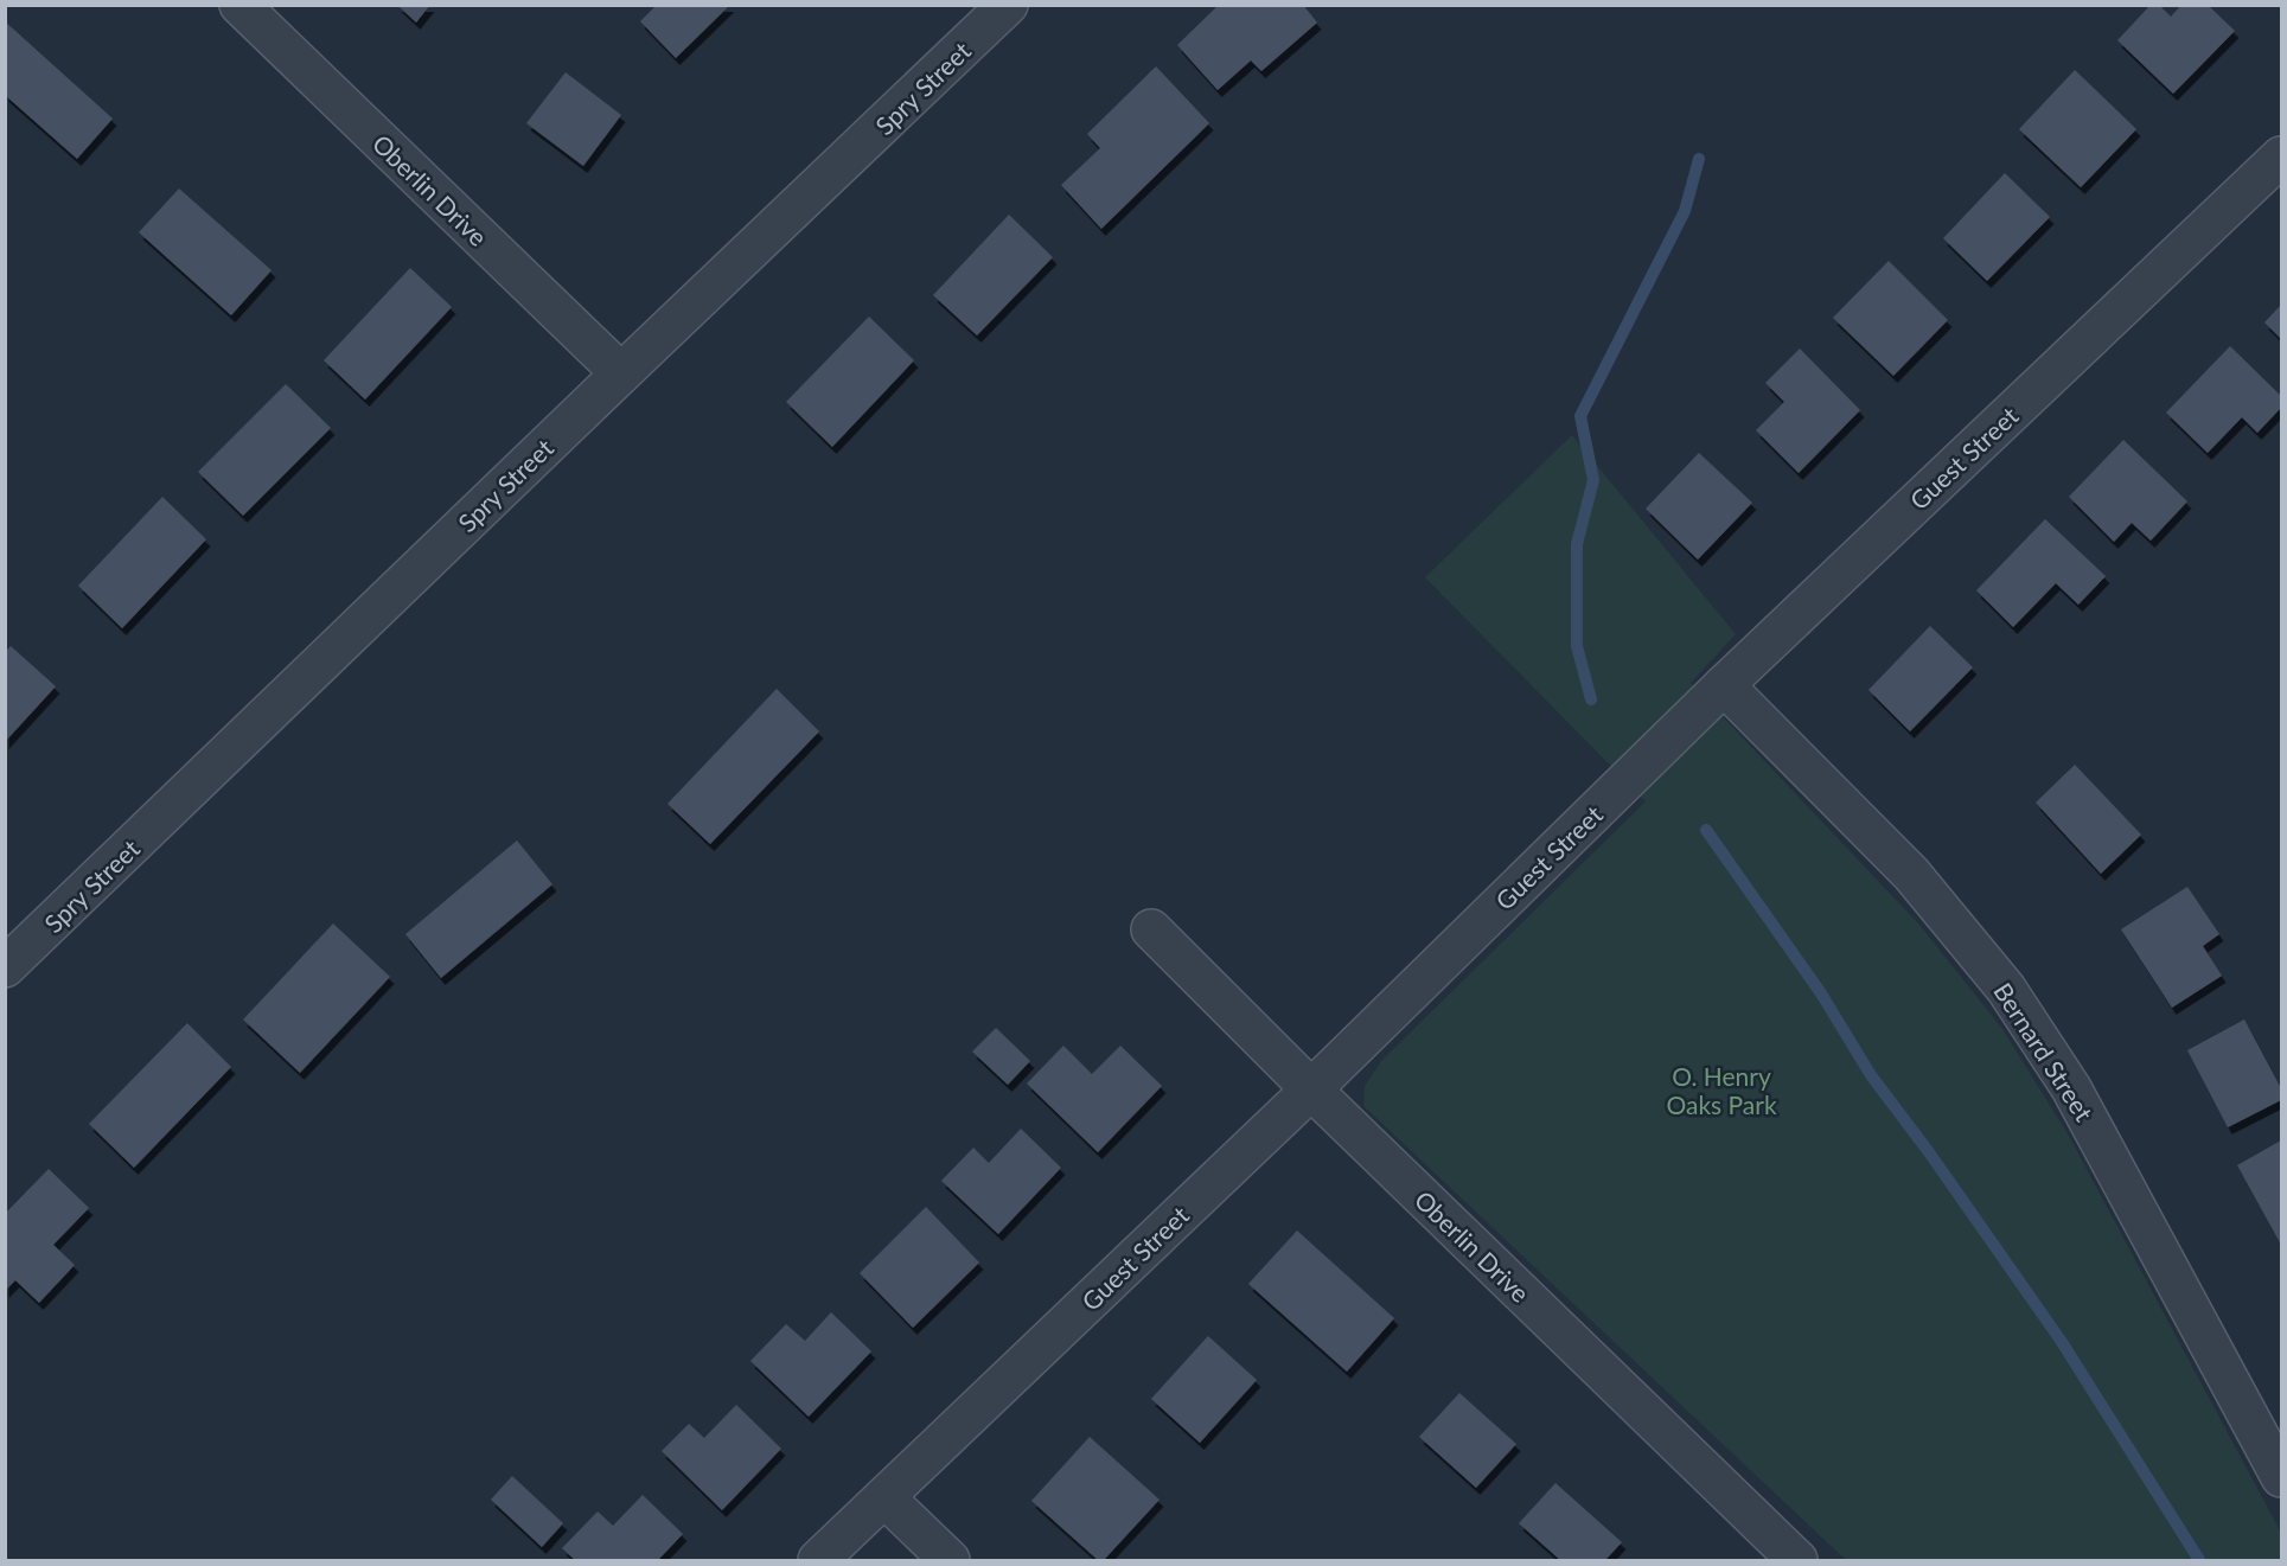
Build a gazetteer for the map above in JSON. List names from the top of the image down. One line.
{"streets":{"street":["Spry Street","Oberlin Drive","Guest Street","Bernard Street"]},"crossings":[["Spry Street","Oberlin Drive"],["Oberlin Drive","Guest Street"],["Guest Street","Bernard Street"]],"parks":["O. Henry Oaks Park"]}
